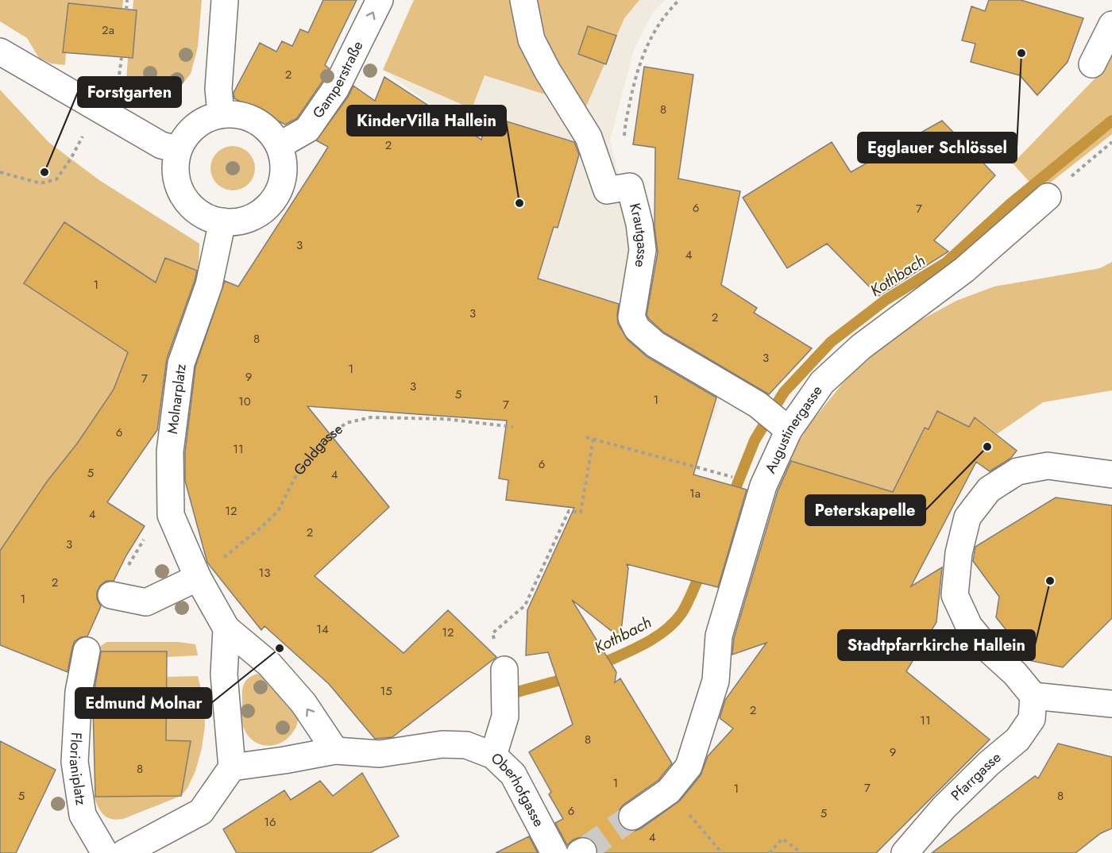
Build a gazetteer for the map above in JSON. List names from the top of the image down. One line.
{"streets":{"street":["Gamperstraße","Krautgasse","Molnarplatz","Augustinergasse","Florianiplatz","Pfarrgasse","Oberhofgasse"],"path":["Goldgasse"]},"crossings":[["Gamperstraße","Molnarplatz"],["Krautgasse","Augustinergasse"],["Molnarplatz","Goldgasse"],["Molnarplatz","Oberhofgasse"]],"one_way":["Gamperstraße"],"water":["Kothbach"],"places":["Egglauer Schlössel","Forstgarten","KinderVilla Hallein","Peterskapelle","Stadtpfarrkirche Hallein","Edmund Molnar"],"house_numbers":["2a","2","8","2","6","7","3","4","1","3","2","8","3","1","9","7","3","5","1","10","7","6","11","6","5","4","1a","12","4","2","3","13","2","1","14","12","15","2","11","8","9","8","1","7","1","5","8","6","5","16","4"]}
